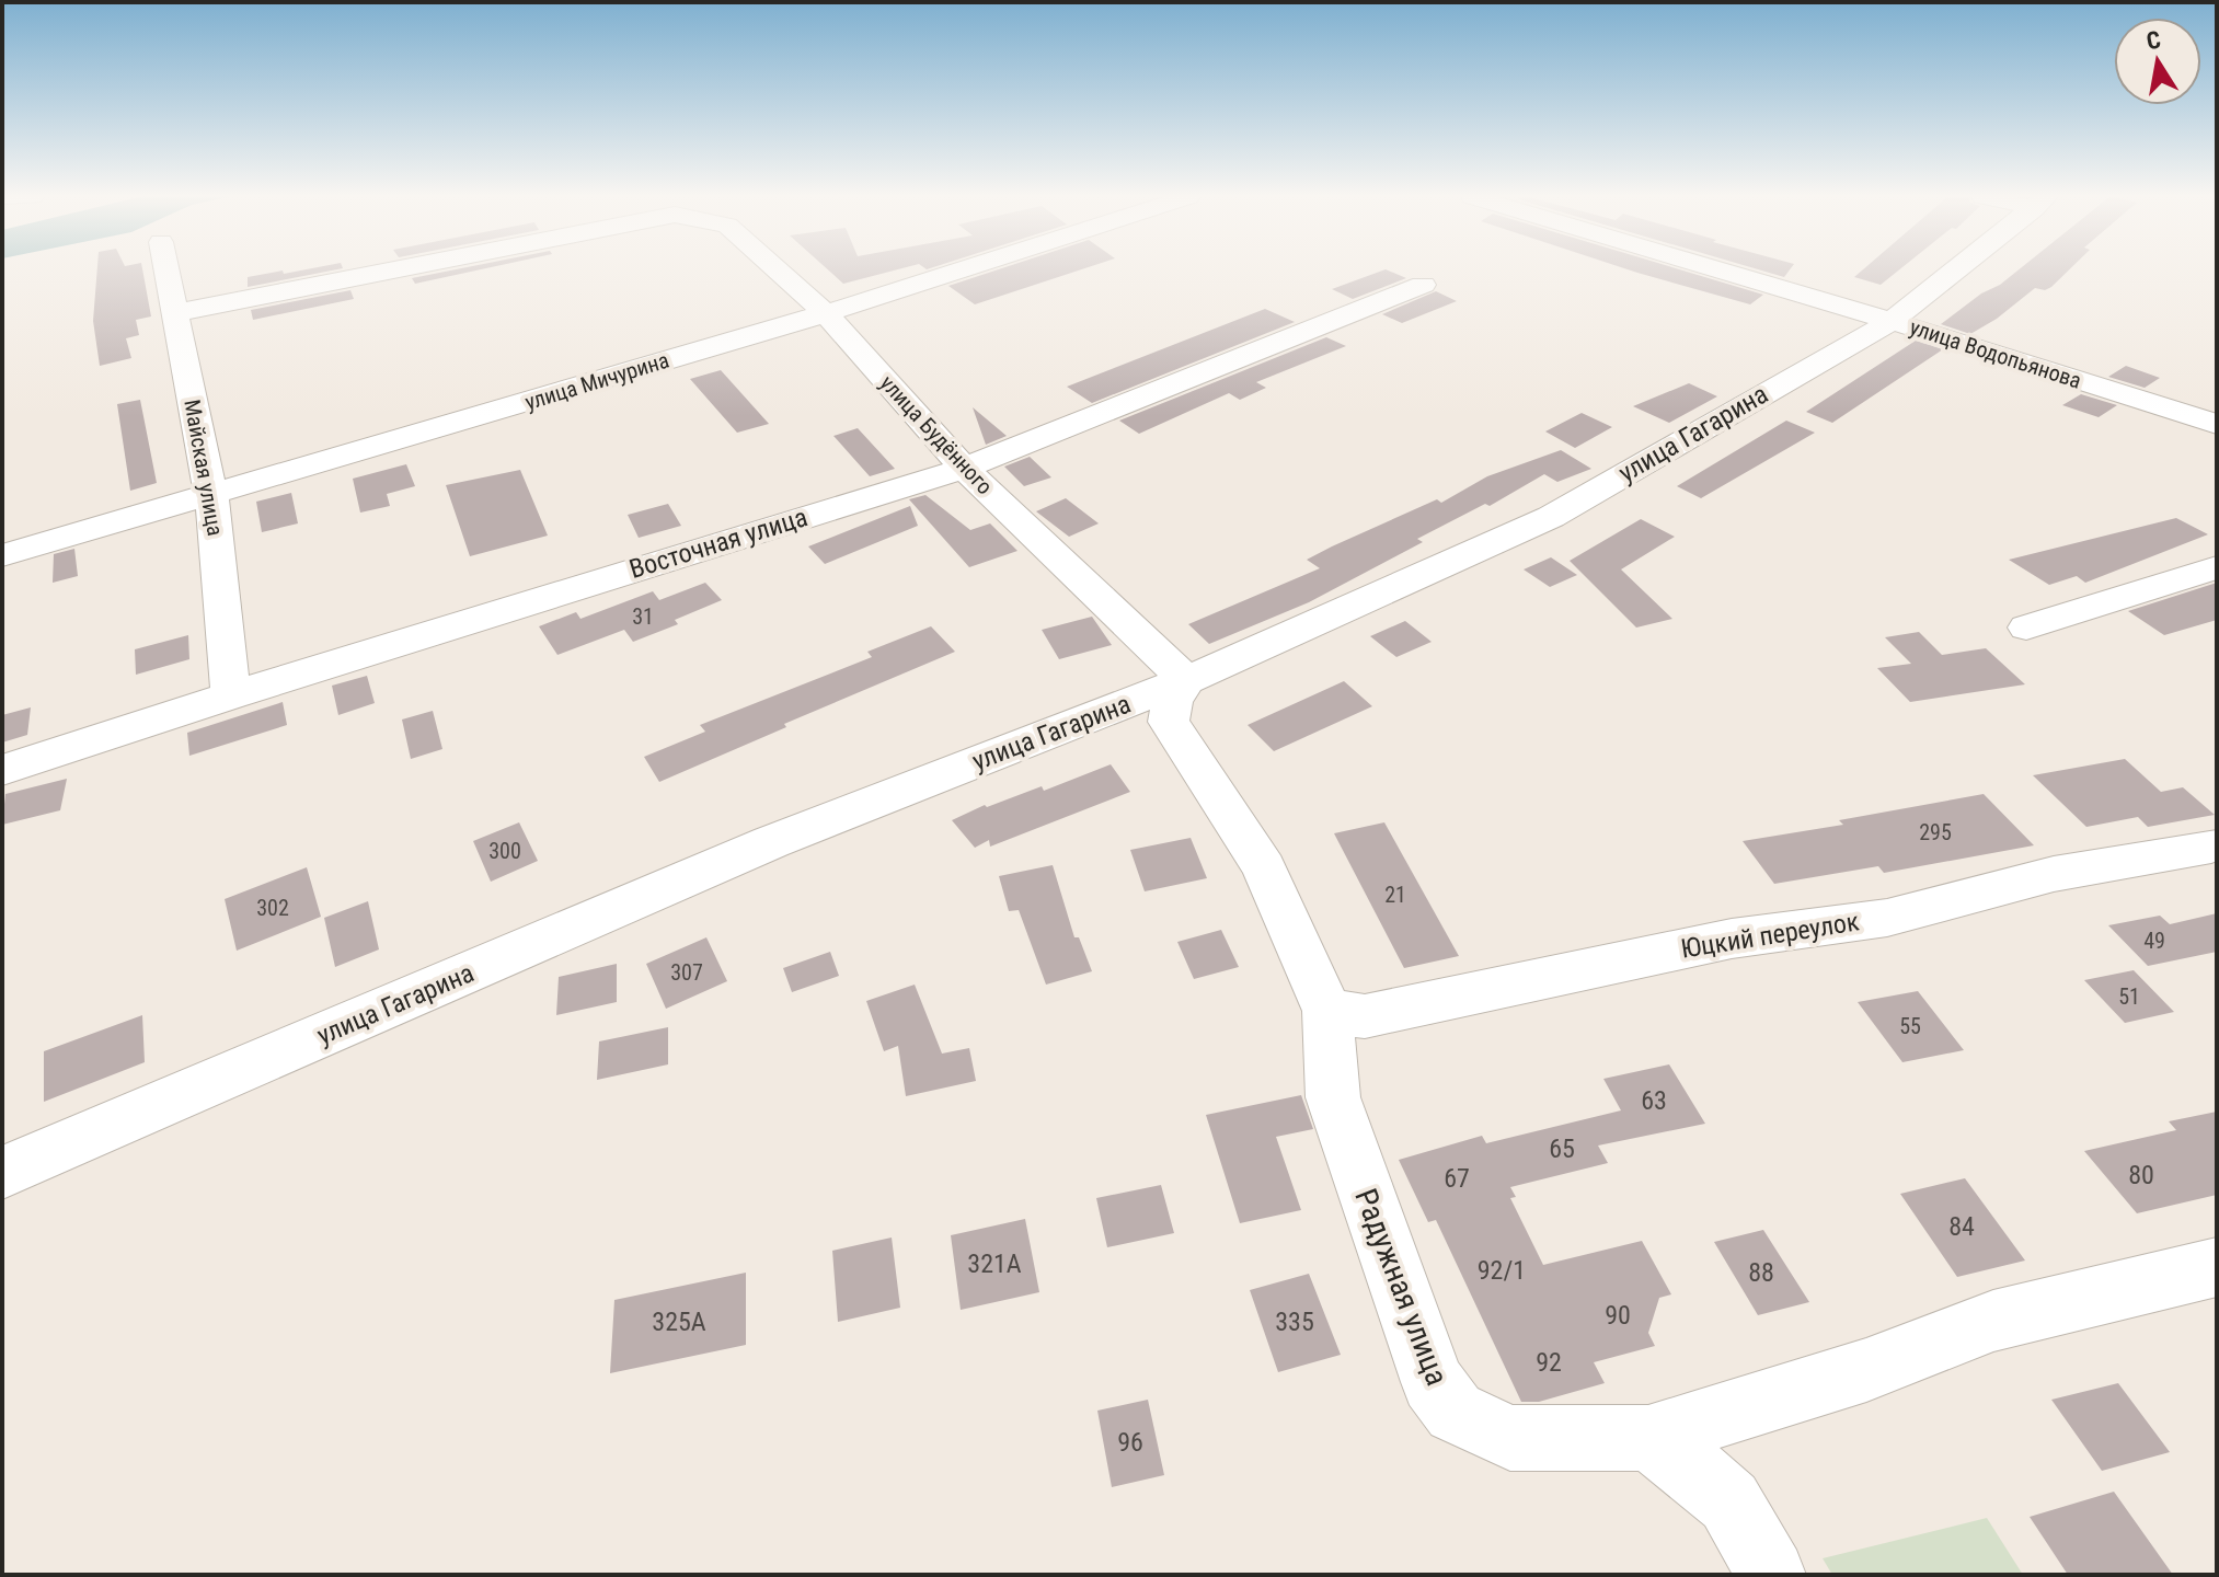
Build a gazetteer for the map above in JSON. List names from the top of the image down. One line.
{"streets":{"street":["улица Водопьянова","улица Мичурина","улица Гагарина","улица Будённого","Майская улица","Восточная улица","Юцкий переулок","Радужная улица"]},"crossings":[["улица Водопьянова","улица Гагарина"],["улица Мичурина","улица Будённого"],["улица Мичурина","Майская улица"],["улица Гагарина","улица Будённого"],["улица Гагарина","Радужная улица"],["улица Будённого","Майская улица"],["улица Будённого","Восточная улица"],["улица Будённого","Радужная улица"],["Майская улица","Восточная улица"],["Юцкий переулок","Радужная улица"]],"house_numbers":["31","295","300","21","302","49","307","51","55","63","65","80","67","84","321А","92/1","88","90","325А","335","92","96"],"north":"top"}
